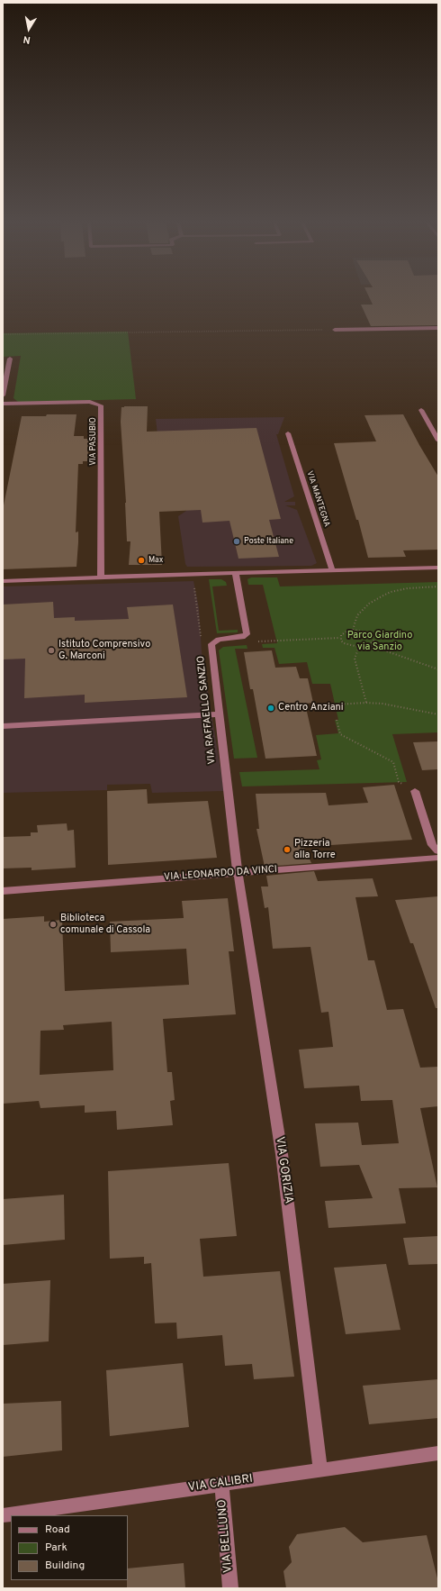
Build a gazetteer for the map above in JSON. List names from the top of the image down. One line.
{"streets":{"street":["VIA PASUBIO","VIA MANTEGNA","VIA RAFFAELLO SANZIO","VIA LEONARDO DA VINCI","VIA GORIZIA","VIA CALIBRI","VIA BELLUNO"]},"crossings":[["VIA RAFFAELLO SANZIO","VIA LEONARDO DA VINCI"],["VIA RAFFAELLO SANZIO","VIA GORIZIA"],["VIA LEONARDO DA VINCI","VIA GORIZIA"],["VIA GORIZIA","VIA CALIBRI"],["VIA CALIBRI","VIA BELLUNO"]],"parks":["Parco Giardino via Sanzio"],"places":["Poste Italiane","Max","Istituto Comprensivo G. Marconi","Centro Anziani","Pizzeria alla Torre","Biblioteca comunale di Cassola"],"legend":["Road","Park","Building"],"north":"bottom"}
